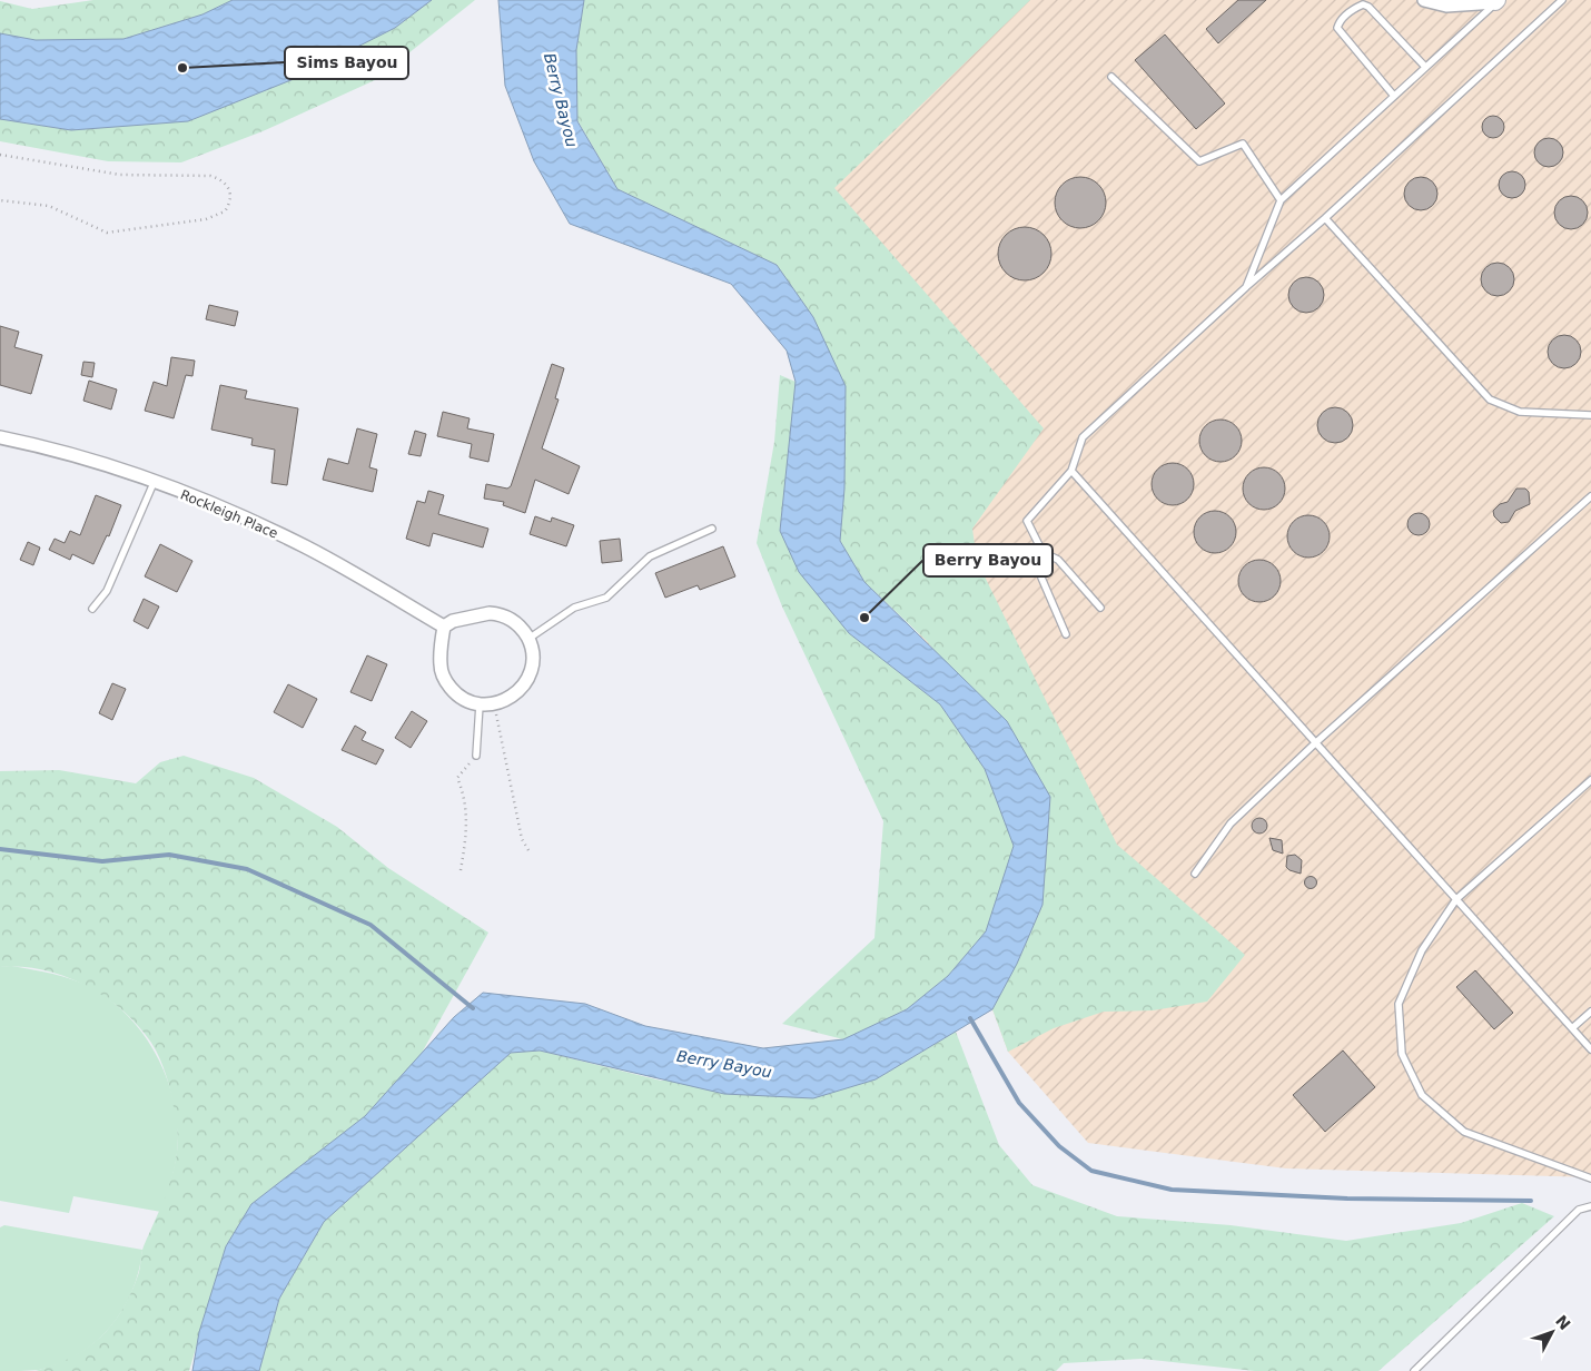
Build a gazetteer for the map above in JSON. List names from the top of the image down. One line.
{"streets":{"street":["Rockleigh Place"]},"water":["Berry Bayou"],"places":["Sims Bayou","Berry Bayou"],"north":"top right"}
